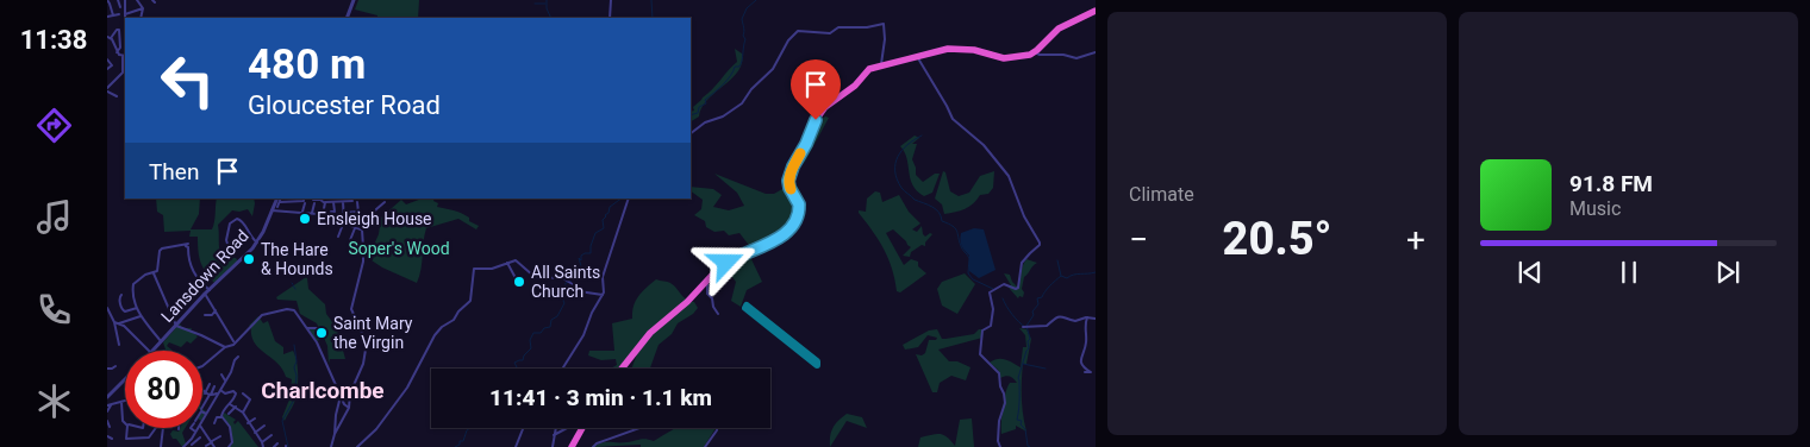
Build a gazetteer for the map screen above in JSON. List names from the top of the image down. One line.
{"streets":{"street":["Lansdown Road"]},"districts":["Charlcombe"],"parks":["Soper's Wood"],"places":["Ensleigh House","The Hare & Hounds","All Saints Church","Saint Mary the Virgin"],"page":{"tabs":"11:38","tile":"Climate","turn":["480 m","Gloucester Road"],"then":"Then","song":["91.8 FM","Music"],"heat":["−","20.5°","+"],"limit":"80","trip":"11:41 · 3 min · 1.1 km"}}
